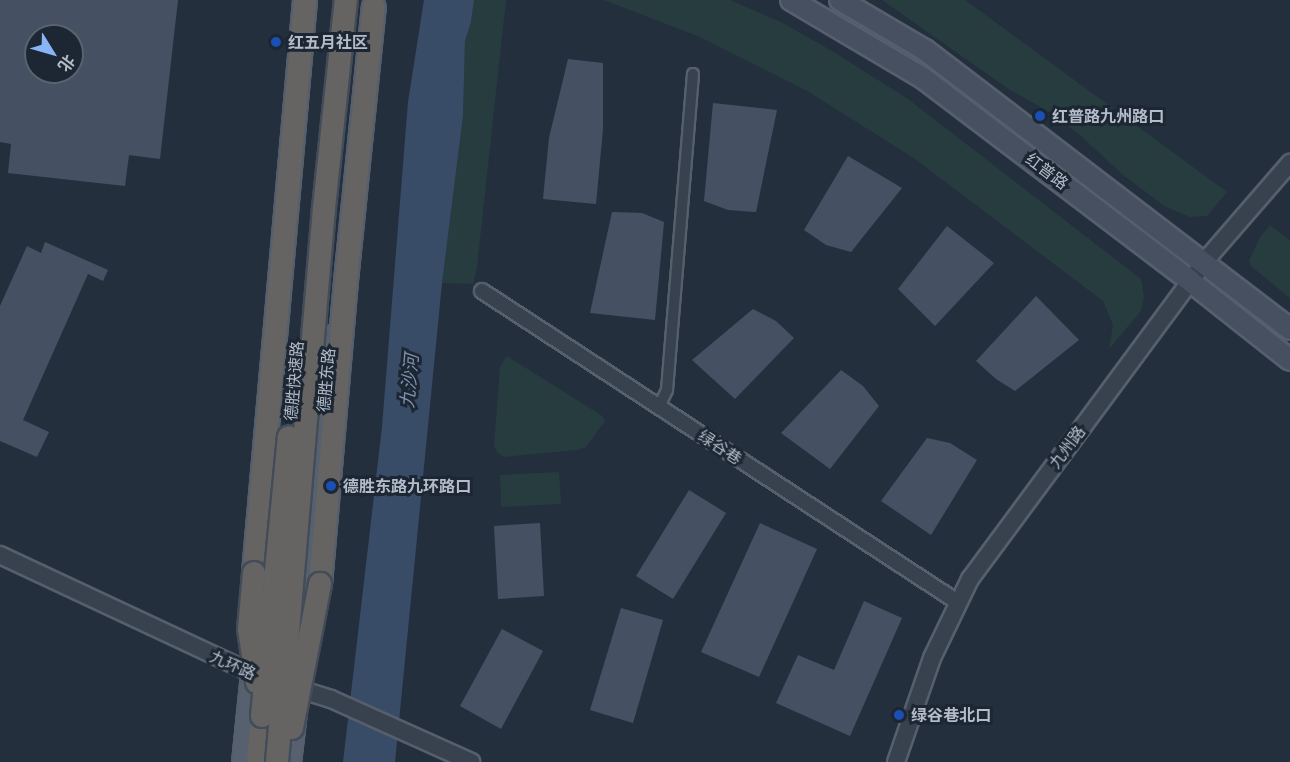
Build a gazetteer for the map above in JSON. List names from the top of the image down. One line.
{"streets":{"highway":["德胜快速路"],"main road":["红普路","德胜东路"],"street":["绿谷巷","九州路","九环路"]},"crossings":[["红普路","九州路"],["德胜东路","九环路"],["绿谷巷","九州路"]],"water":["九沙河"],"places":["红五月社区","红普路九州路口","德胜东路九环路口","绿谷巷北口"],"north":"bottom right"}
